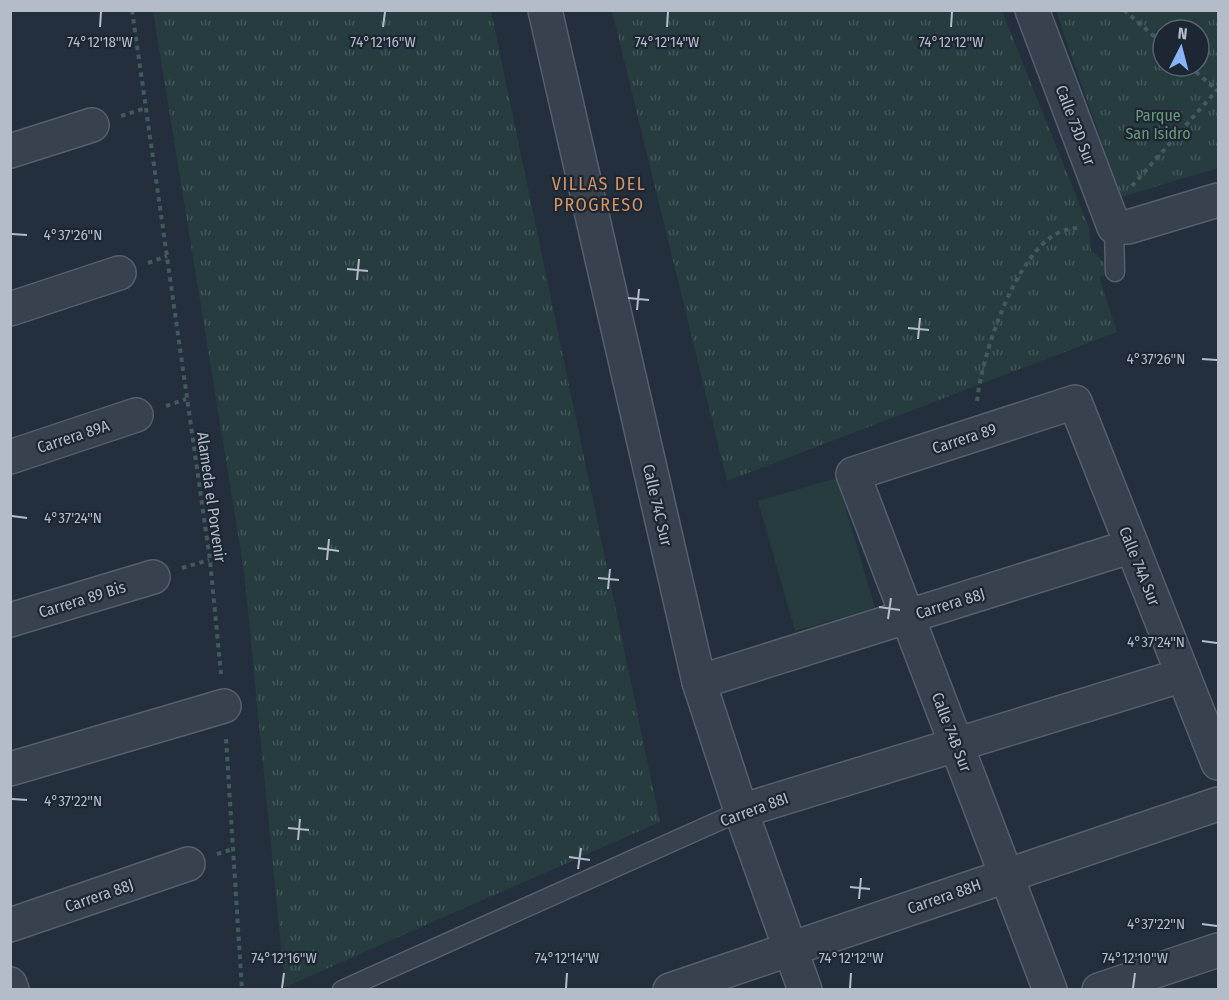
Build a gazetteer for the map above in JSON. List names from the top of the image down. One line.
{"streets":{"street":["Calle 73D Sur","Carrera 89A","Carrera 89","Calle 74C Sur","Calle 74A Sur","Carrera 89 Bis","Carrera 88J","Calle 74B Sur","Carrera 88I","Carrera 88H"],"path":["Alameda el Porvenir"]},"crossings":[["Carrera 89","Calle 74A Sur"],["Carrera 89","Calle 74B Sur"],["Calle 74C Sur","Carrera 88J"],["Calle 74C Sur","Carrera 88I"],["Calle 74C Sur","Carrera 88H"],["Calle 74A Sur","Carrera 88J"],["Calle 74A Sur","Carrera 88I"],["Carrera 88J","Calle 74B Sur"],["Calle 74B Sur","Carrera 88I"],["Calle 74B Sur","Carrera 88H"]],"districts":["VILLAS DEL PROGRESO"],"parks":["Parque San Isidro"],"north":"top","coordinates":["74°12'18\"W","74°12'16\"W","74°12'14\"W","74°12'12\"W","4°37'26\"N","4°37'24\"N","4°37'22\"N","74°12'10\"W"]}
